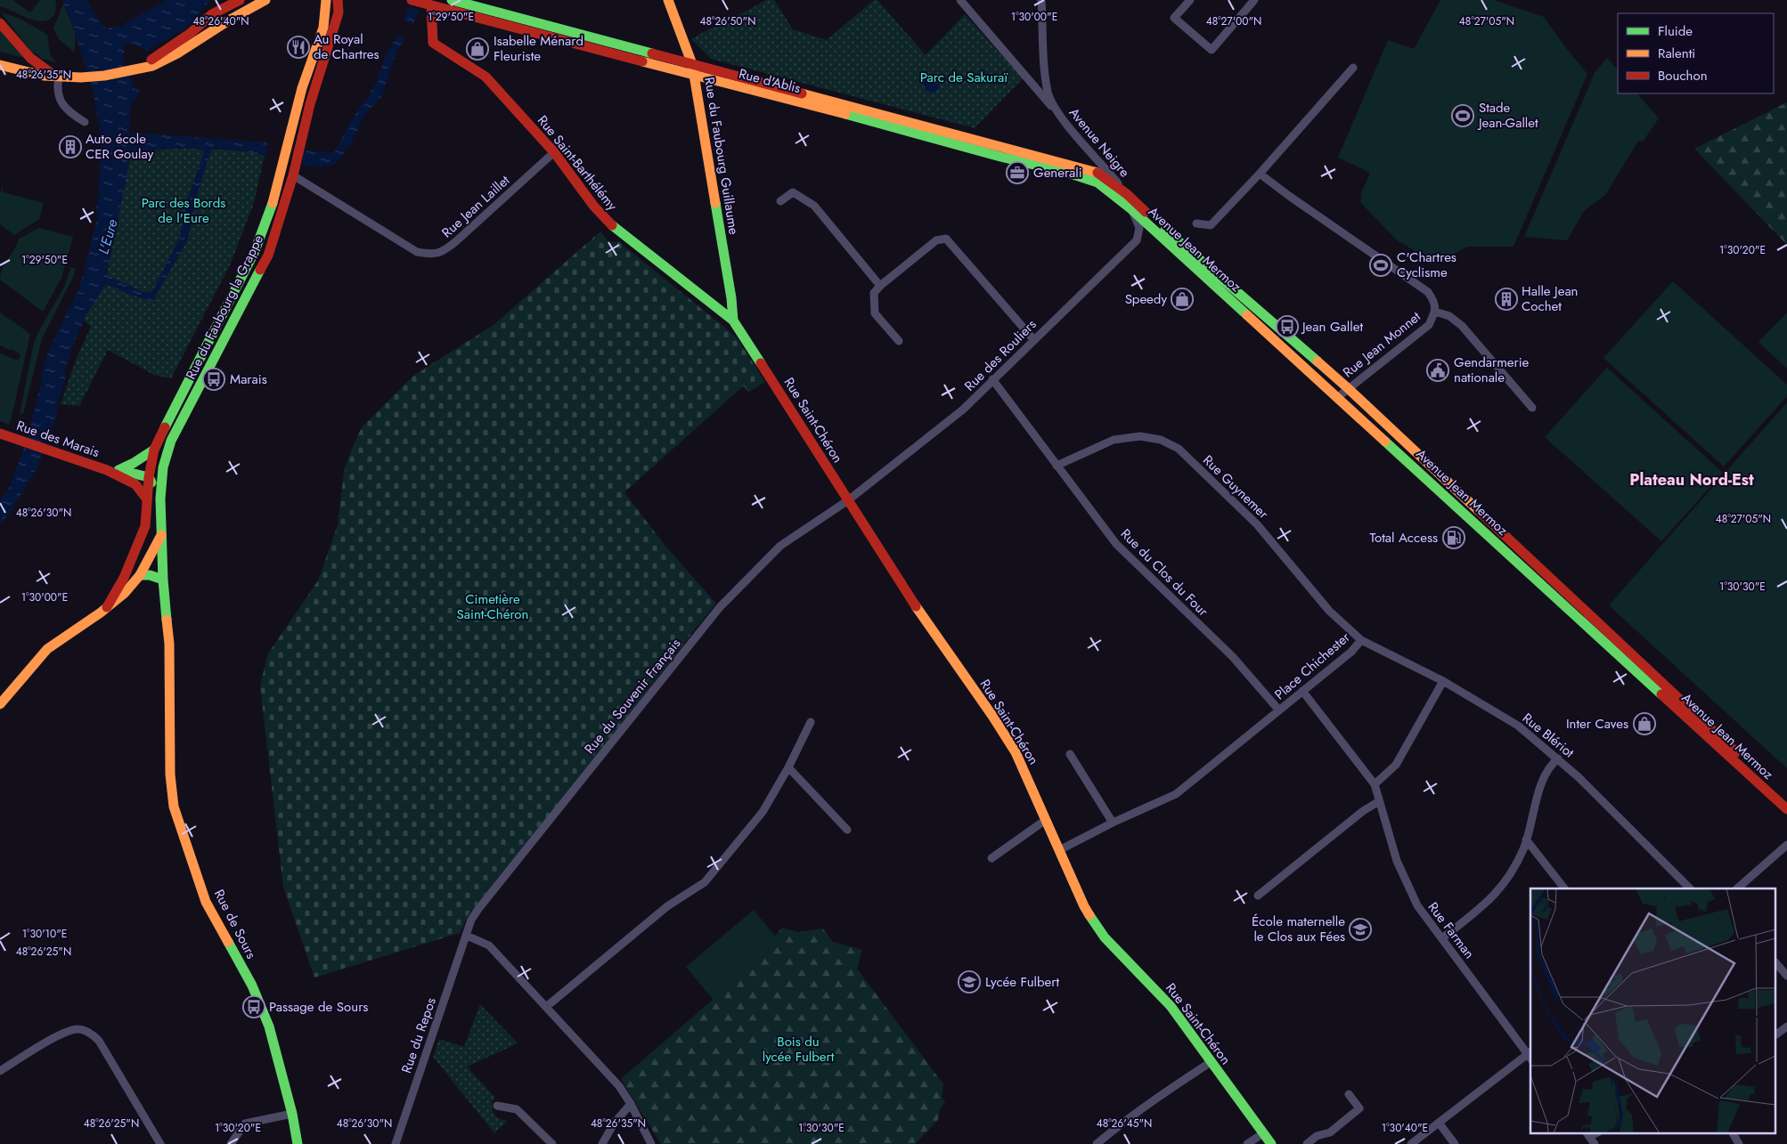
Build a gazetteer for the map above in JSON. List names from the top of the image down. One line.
{"streets":{"main road":["Rue d'Ablis","Rue du Faubourg Guillaume","Rue Saint-Barthélémy","Avenue Jean Mermoz","Rue du Faubourg la Grappe","Rue Saint-Chéron","Rue des Marais","Rue de Sours"],"street":["Avenue Neigre","Rue Jean Laillet","Rue Jean Monnet","Rue des Rouliers","Rue Guynemer","Rue du Clos du Four","Place Chichester","Rue du Souvenir Français","Rue Blériot","Rue Farman","Rue du Repos"]},"crossings":[["Rue d'Ablis","Avenue Neigre"],["Rue d'Ablis","Rue du Faubourg Guillaume"],["Rue d'Ablis","Rue Saint-Barthélémy"],["Rue d'Ablis","Avenue Jean Mermoz"],["Avenue Neigre","Avenue Jean Mermoz"],["Rue du Faubourg Guillaume","Rue Saint-Barthélémy"],["Rue du Faubourg Guillaume","Rue Saint-Chéron"],["Rue Saint-Barthélémy","Rue Jean Laillet"],["Rue Saint-Barthélémy","Rue Saint-Chéron"],["Rue Jean Laillet","Rue du Faubourg la Grappe"],["Avenue Jean Mermoz","Rue Jean Monnet"],["Avenue Jean Mermoz","Rue des Rouliers"],["Rue du Faubourg la Grappe","Rue des Marais"],["Rue du Faubourg la Grappe","Rue de Sours"],["Rue des Rouliers","Rue Saint-Chéron"],["Rue des Rouliers","Rue du Clos du Four"],["Rue des Rouliers","Rue du Souvenir Français"],["Rue Saint-Chéron","Place Chichester"],["Rue Saint-Chéron","Rue du Souvenir Français"],["Rue Guynemer","Rue du Clos du Four"],["Rue Guynemer","Place Chichester"],["Rue Guynemer","Rue Blériot"],["Rue du Clos du Four","Place Chichester"],["Place Chichester","Rue Blériot"],["Rue du Souvenir Français","Rue du Repos"]],"districts":["Plateau Nord-Est"],"water":["L'Eure"],"parks":["Parc de Sakuraï","Parc des Bords de l'Eure","Cimetière Saint-Chéron","Bois du lycée Fulbert"],"places":{"restaurant":["Au Royal de Chartres"],"shop":["Isabelle Ménard Fleuriste","Speedy","Inter Caves"],"sports":["Stade Jean-Gallet","C'Chartres Cyclisme"],"building":["Auto école CER Goulay","Halle Jean Cochet"],"office":["Generali"],"bus stop":["Jean Gallet","Marais","Passage de Sours"],"public building":["Gendarmerie nationale"],"fuel station":["Total Access"],"school or university":["École maternelle le Clos aux Fées","Lycée Fulbert"]},"legend":["Fluide","Ralenti","Bouchon"],"coordinates":["1°29'50\"E","1°30'00\"E","48°26'40\"N","48°26'50\"N","48°27'00\"N","48°27'05\"N","48°26'35\"N","1°30'20\"E","48°26'30\"N","1°30'30\"E","1°30'10\"E","48°26'25\"N","48°26'45\"N","1°30'40\"E"]}
